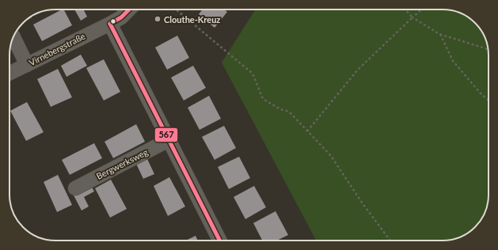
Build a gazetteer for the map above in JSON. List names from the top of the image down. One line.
{"streets":{"street":["Virnebergstraße","Bergwerksweg"]},"places":["Clouthe-Kreuz"],"lines":["transit line 567"]}
